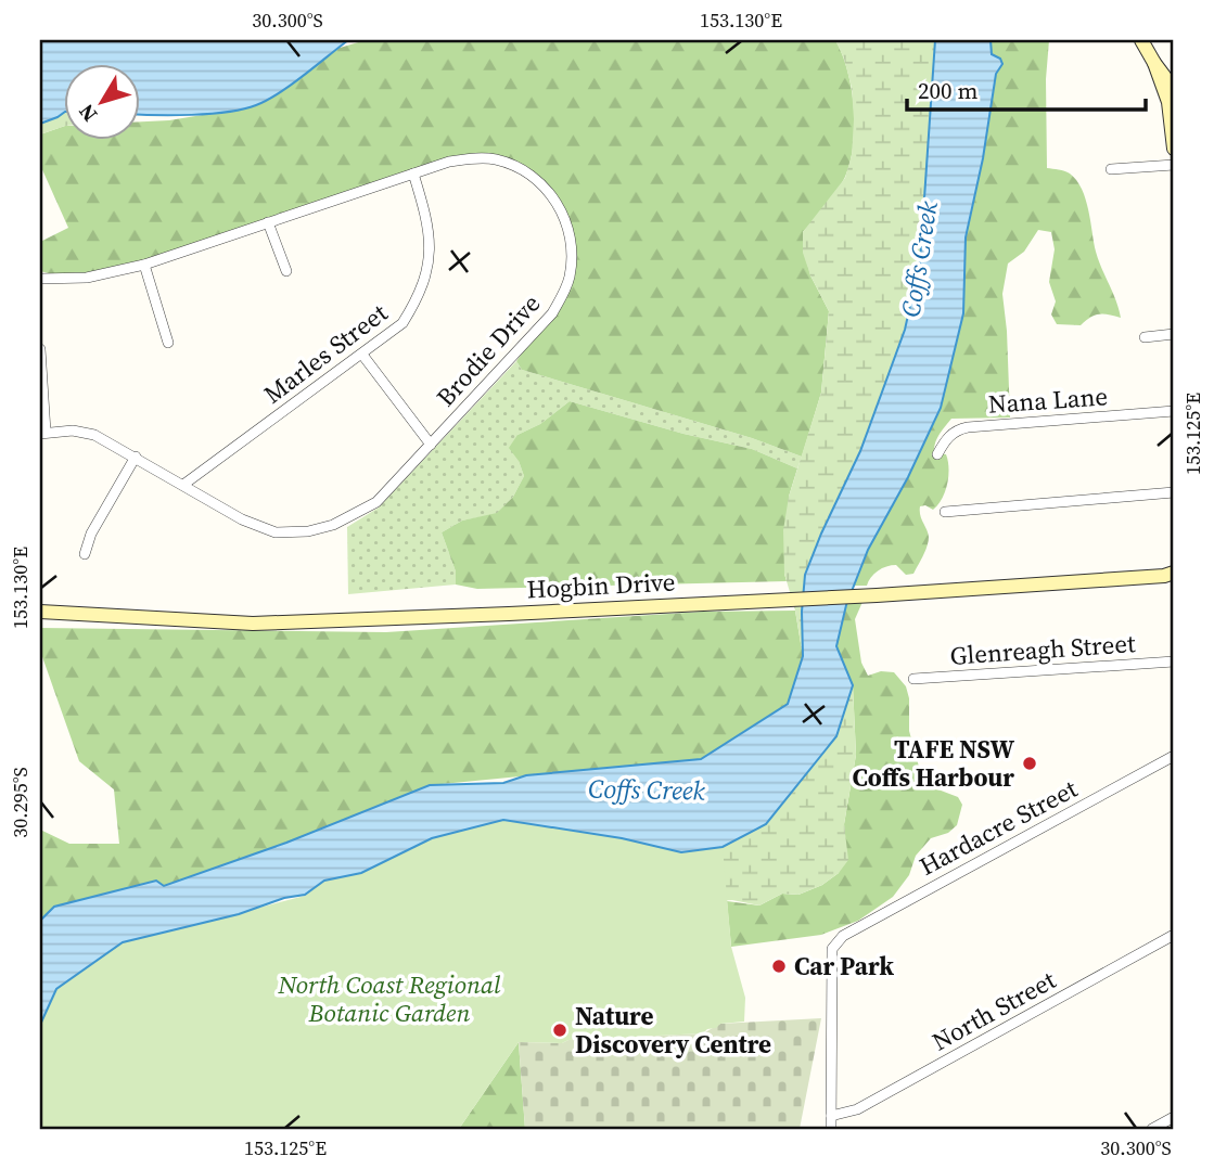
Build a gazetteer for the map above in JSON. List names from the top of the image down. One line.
{"streets":{"main road":["Hogbin Drive"],"street":["Brodie Drive","Marles Street","Nana Lane","Glenreagh Street","Hardacre Street","North Street"]},"crossings":[["Brodie Drive","Marles Street"],["Hardacre Street","North Street"]],"water":["Coffs Creek"],"parks":["North Coast Regional Botanic Garden"],"places":["TAFE NSW Coffs Harbour","Car Park","Nature Discovery Centre"],"scale_bar":"200 m","north":"bottom left","coordinates":["30.300°S","153.130°E","153.125°E","30.295°S"]}
